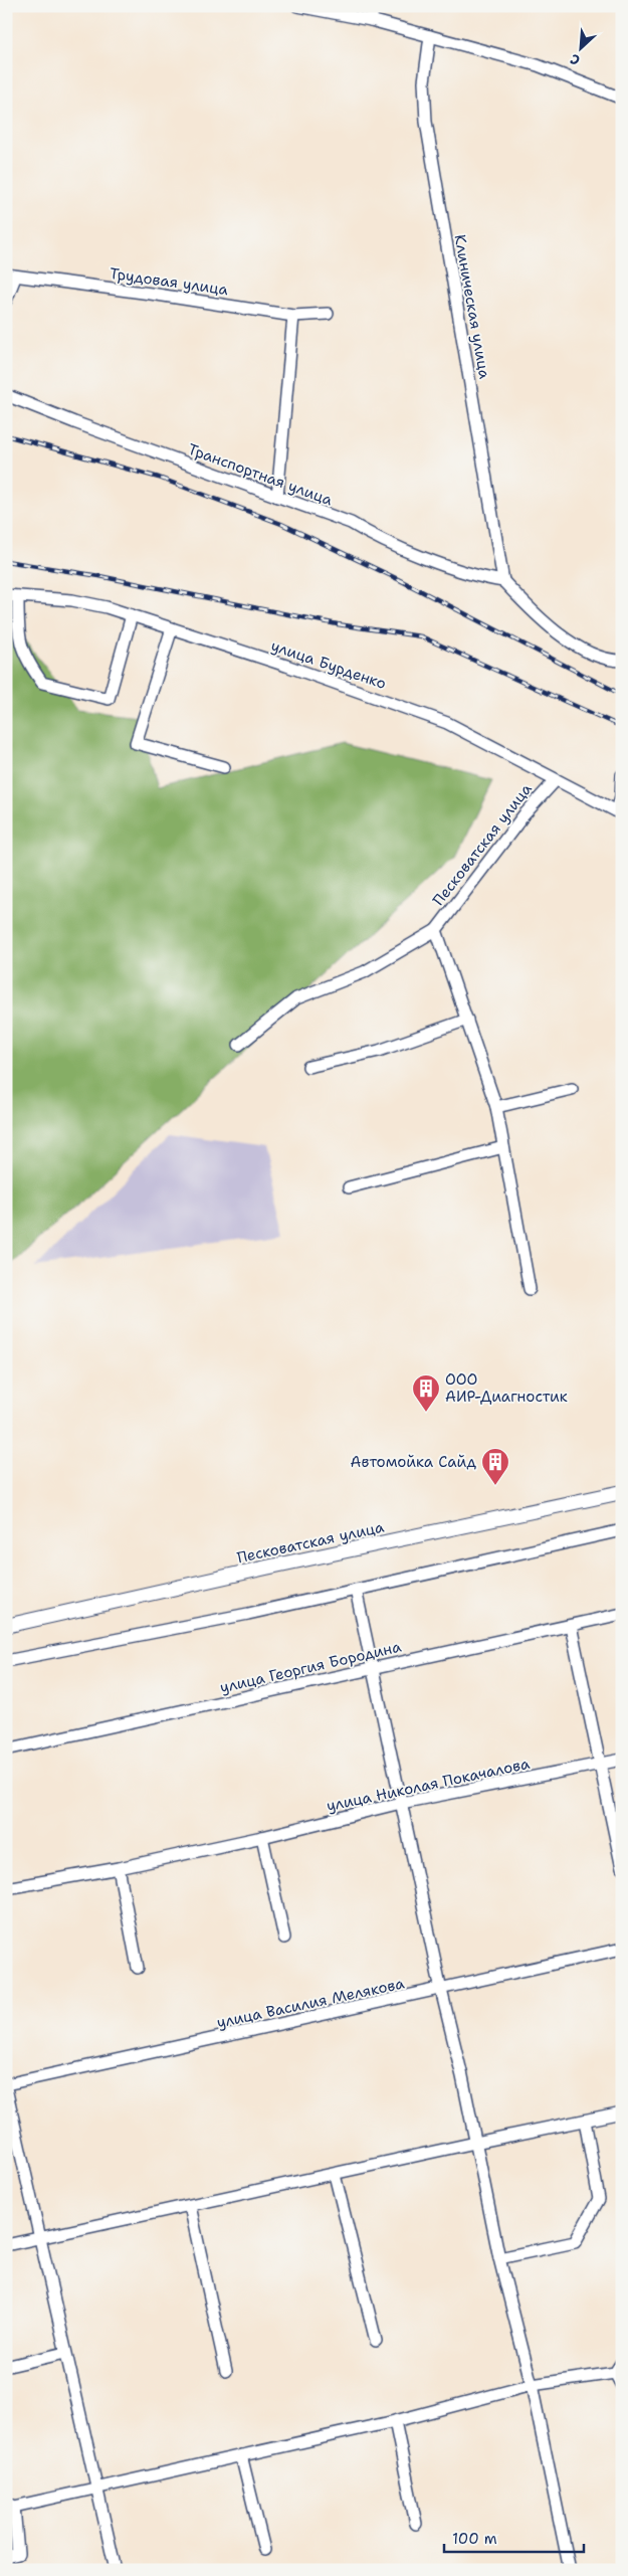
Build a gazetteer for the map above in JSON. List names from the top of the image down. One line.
{"streets":{"main road":["Песковатская улица"],"street":["Трудовая улица","Клиническая улица","Транспортная улица","улица Бурденко","улица Георгия Бородина","улица Николая Покачалова","улица Василия Мелякова"]},"crossings":[["Клиническая улица","Транспортная улица"],["улица Бурденко","Песковатская улица"]],"places":{"building":["ООО АИР-Диагностик","Автомойка Сайд"]},"scale_bar":"100 m","north":"bottom left"}
